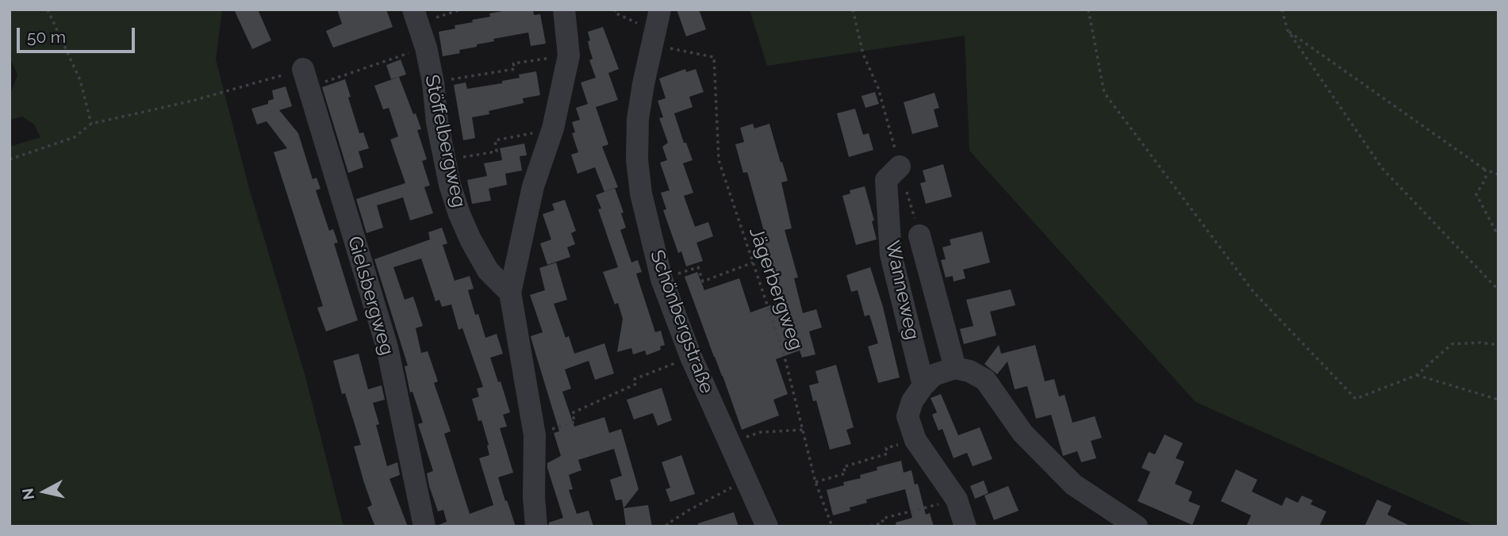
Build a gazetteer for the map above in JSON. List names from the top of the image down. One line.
{"streets":{"street":["Stöffelbergweg","Wanneweg","Gielsbergweg","Schönbergstraße"],"path":["Jägerbergweg"]},"crossings":[["Jägerbergweg","Schönbergstraße"]],"scale_bar":"50 m","north":"left"}
